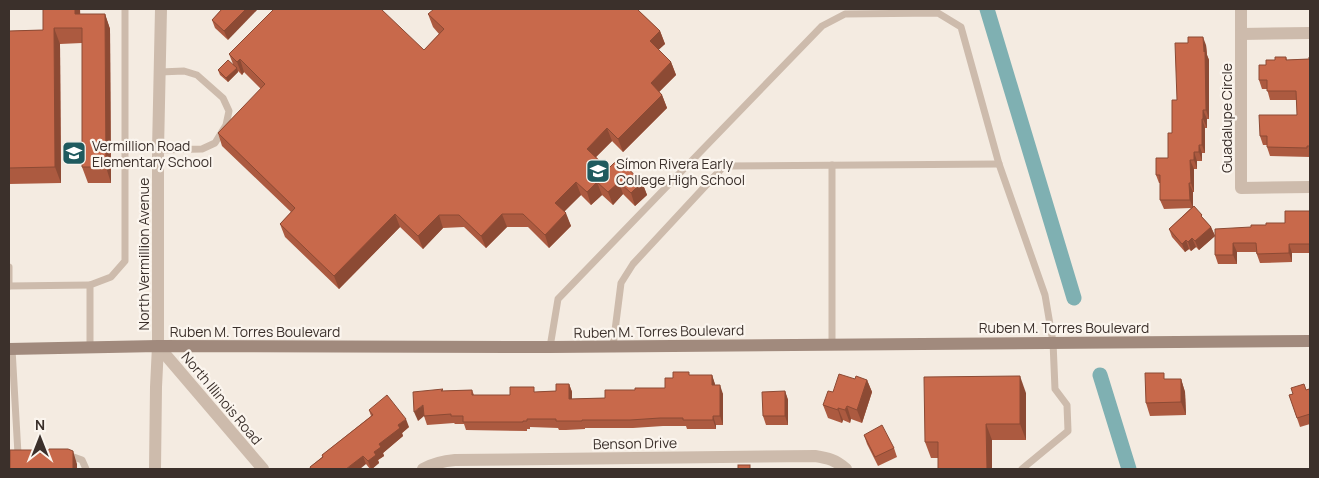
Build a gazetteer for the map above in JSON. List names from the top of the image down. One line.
{"streets":{"main road":["Ruben M. Torres Boulevard"],"street":["Guadalupe Circle","North Vermillion Avenue","North Illinois Road","Benson Drive"]},"crossings":[["North Vermillion Avenue","Ruben M. Torres Boulevard"],["North Vermillion Avenue","North Illinois Road"],["Ruben M. Torres Boulevard","North Illinois Road"]],"places":{"school or university":["Vermillion Road Elementary School","Símon Rivera Early College High School"]},"north":"top"}
